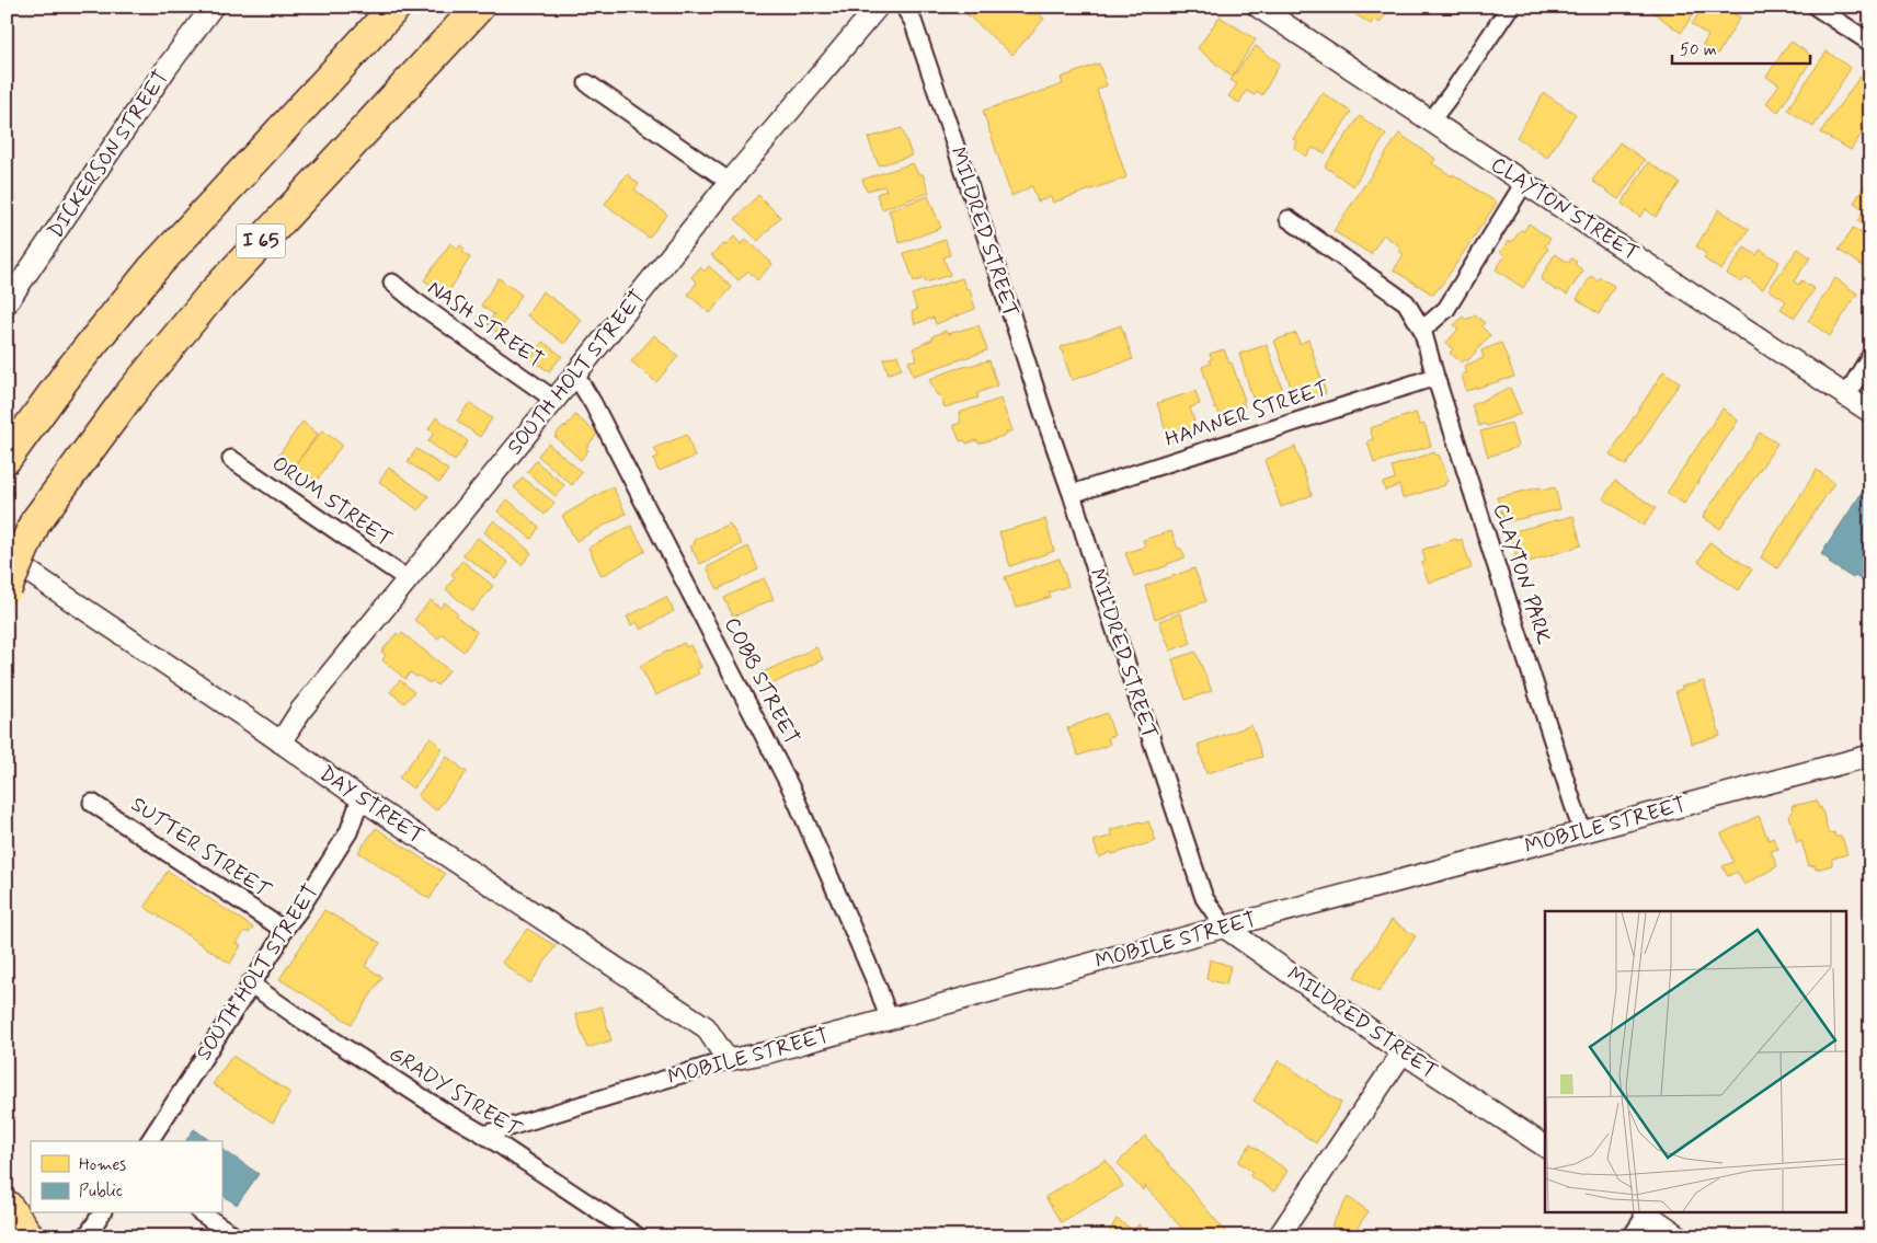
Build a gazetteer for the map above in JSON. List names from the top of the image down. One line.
{"streets":{"highway":["I 65"],"street":["DICKERSON STREET","CLAYTON STREET","MILDRED STREET","NASH STREET","SOUTH HOLT STREET","HAMNER STREET","ORUM STREET","CLAYTON PARK","COBB STREET","DAY STREET","MOBILE STREET","SUTTER STREET","GRADY STREET"]},"crossings":[["MILDRED STREET","HAMNER STREET"],["MILDRED STREET","MOBILE STREET"],["NASH STREET","SOUTH HOLT STREET"],["SOUTH HOLT STREET","ORUM STREET"],["SOUTH HOLT STREET","COBB STREET"],["SOUTH HOLT STREET","DAY STREET"],["SOUTH HOLT STREET","SUTTER STREET"],["SOUTH HOLT STREET","GRADY STREET"],["HAMNER STREET","CLAYTON PARK"],["CLAYTON PARK","MOBILE STREET"],["COBB STREET","MOBILE STREET"],["DAY STREET","MOBILE STREET"],["MOBILE STREET","GRADY STREET"]],"legend":["Homes","Public"],"scale_bar":"50 m"}
